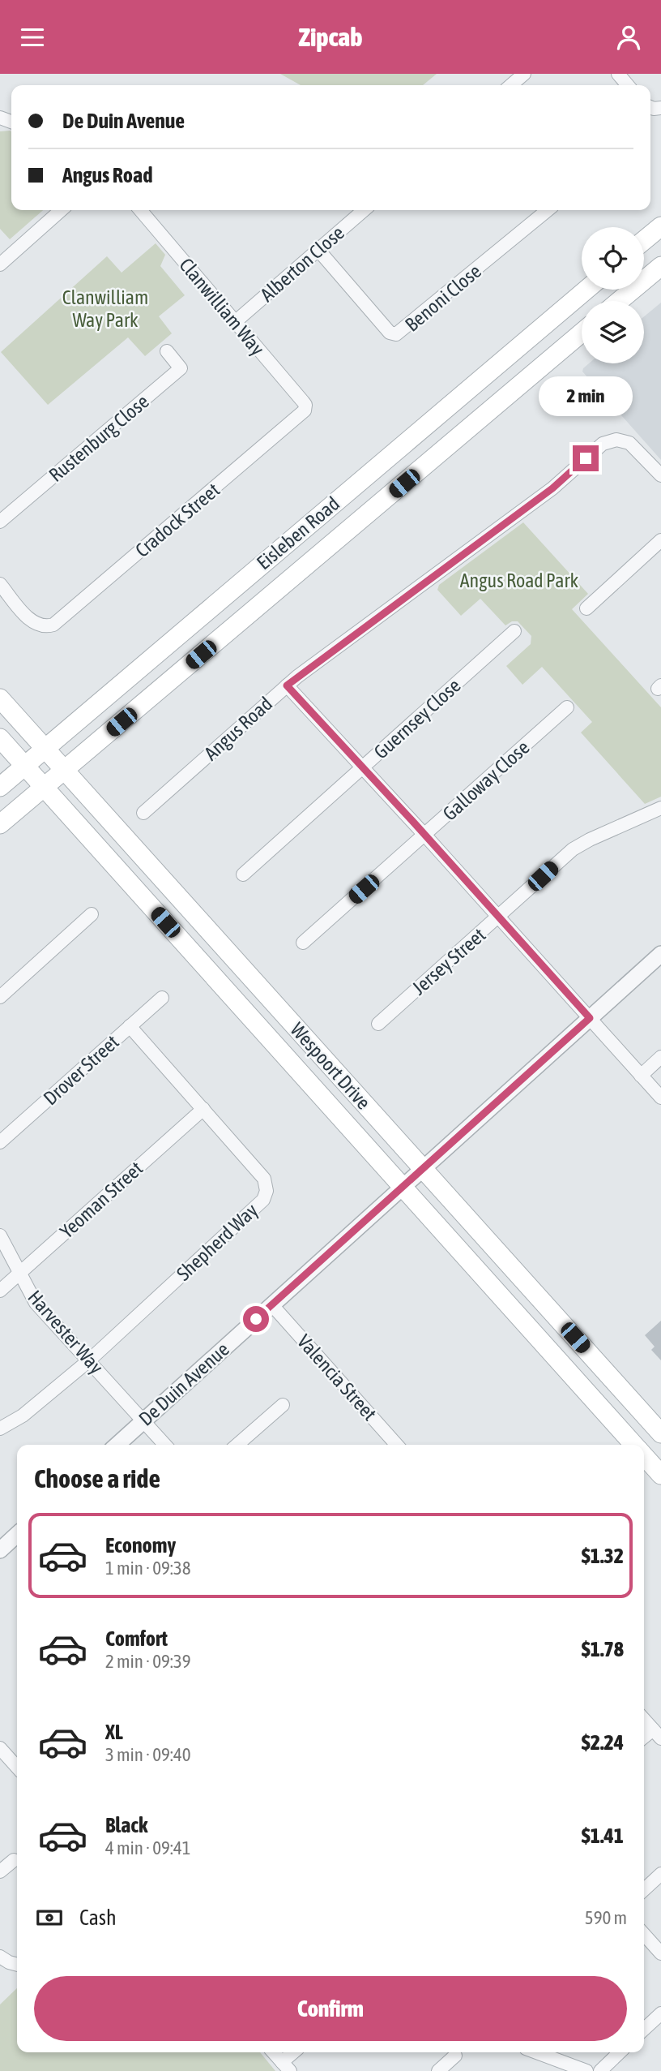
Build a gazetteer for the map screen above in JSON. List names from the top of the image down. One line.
{"streets":{"main road":["Eisleben Road","Wespoort Drive"],"street":["Alberton Close","Benoni Close","Clanwilliam Way","Rustenburg Close","Cradock Street","Guernsey Close","Angus Road","Galloway Close","Jersey Street","Drover Street","Yeoman Street","Shepherd Way","Harvester Way","Valencia Street","De Duin Avenue"]},"crossings":[["Alberton Close","Benoni Close"],["Alberton Close","Clanwilliam Way"],["Clanwilliam Way","Cradock Street"],["Eisleben Road","Wespoort Drive"],["Wespoort Drive","De Duin Avenue"],["Drover Street","Shepherd Way"],["Yeoman Street","Shepherd Way"],["Yeoman Street","Harvester Way"],["Shepherd Way","Harvester Way"],["Harvester Way","De Duin Avenue"],["Valencia Street","De Duin Avenue"]],"parks":["Clanwilliam Way Park","Angus Road Park"],"page":{"header":"Zipcab","banner":["De Duin Avenue","Angus Road"],"bubble":"2 min","heading":"Choose a ride","list":[{"name":"Economy","note":"1 min · 09:38","value":"$1.32"},{"name":"Comfort","note":"2 min · 09:39","value":"$1.78"},{"name":"XL","note":"3 min · 09:40","value":"$2.24"},{"name":"Black","note":"4 min · 09:41","value":"$1.41"}],"pay":["Cash","590 m"],"buttons":"Confirm"}}
